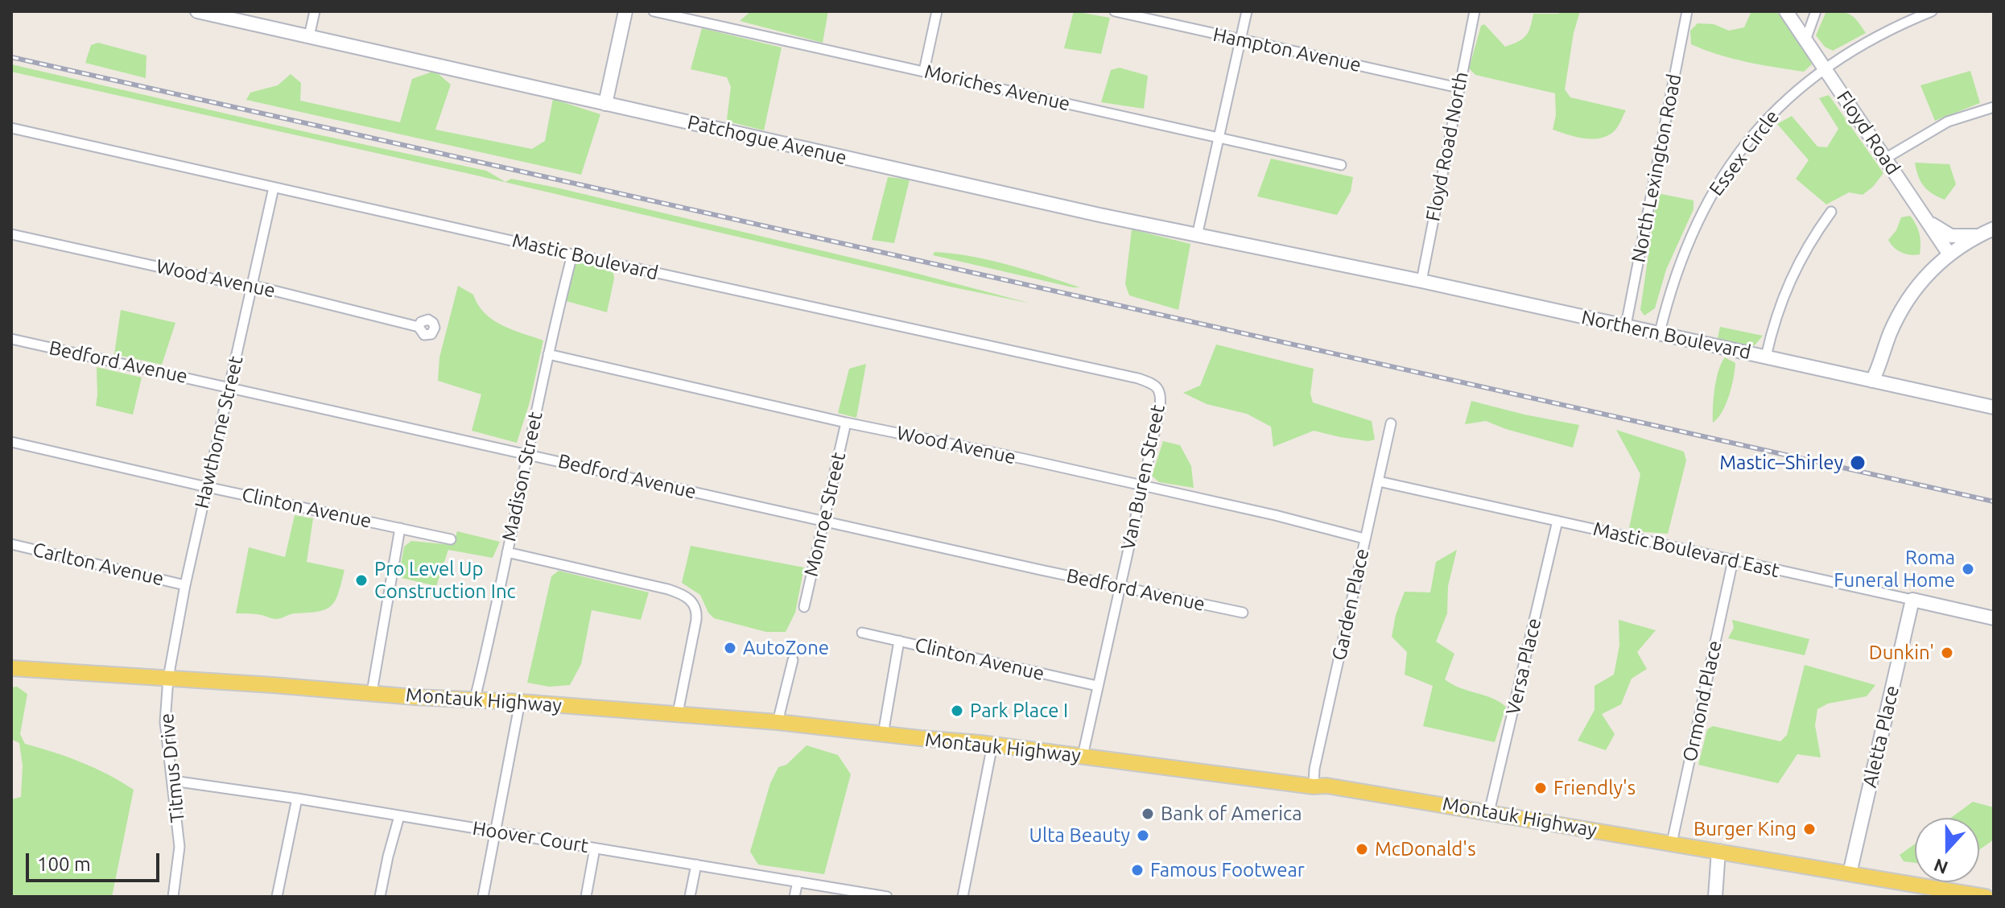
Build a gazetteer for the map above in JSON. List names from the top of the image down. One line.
{"streets":{"main road":["Montauk Highway"],"street":["Hampton Avenue","Moriches Avenue","Floyd Road","Patchogue Avenue","Floyd Road North","Essex Circle","North Lexington Road","Mastic Boulevard","Wood Avenue","Northern Boulevard","Bedford Avenue","Hawthorne Street","Madison Street","Van Buren Street","Clinton Avenue","Monroe Street","Mastic Boulevard East","Carlton Avenue","Garden Place","Versa Place","Ormond Place","Aletta Place","Titmus Drive","Hoover Court"]},"crossings":[["Hampton Avenue","Floyd Road North"],["Floyd Road","Essex Circle"],["Patchogue Avenue","Northern Boulevard"],["Floyd Road North","Northern Boulevard"],["Essex Circle","Northern Boulevard"],["North Lexington Road","Northern Boulevard"],["Mastic Boulevard","Hawthorne Street"],["Mastic Boulevard","Madison Street"],["Mastic Boulevard","Van Buren Street"],["Wood Avenue","Hawthorne Street"],["Wood Avenue","Madison Street"],["Wood Avenue","Van Buren Street"],["Wood Avenue","Monroe Street"],["Wood Avenue","Garden Place"],["Bedford Avenue","Hawthorne Street"],["Bedford Avenue","Madison Street"],["Bedford Avenue","Van Buren Street"],["Bedford Avenue","Monroe Street"],["Hawthorne Street","Clinton Avenue"],["Hawthorne Street","Carlton Avenue"],["Hawthorne Street","Montauk Highway"],["Hawthorne Street","Titmus Drive"],["Madison Street","Montauk Highway"],["Van Buren Street","Clinton Avenue"],["Van Buren Street","Montauk Highway"],["Mastic Boulevard East","Garden Place"],["Mastic Boulevard East","Versa Place"],["Mastic Boulevard East","Ormond Place"],["Mastic Boulevard East","Aletta Place"],["Garden Place","Montauk Highway"],["Versa Place","Montauk Highway"],["Montauk Highway","Ormond Place"],["Montauk Highway","Aletta Place"],["Montauk Highway","Titmus Drive"],["Titmus Drive","Hoover Court"]],"places":["Mastic–Shirley","Roma Funeral Home","Pro Level Up Construction Inc","AutoZone","Dunkin'","Park Place I","Friendly's","Bank of America","Burger King","Ulta Beauty","McDonald's","Famous Footwear"],"scale_bar":"100 m","north":"bottom"}
